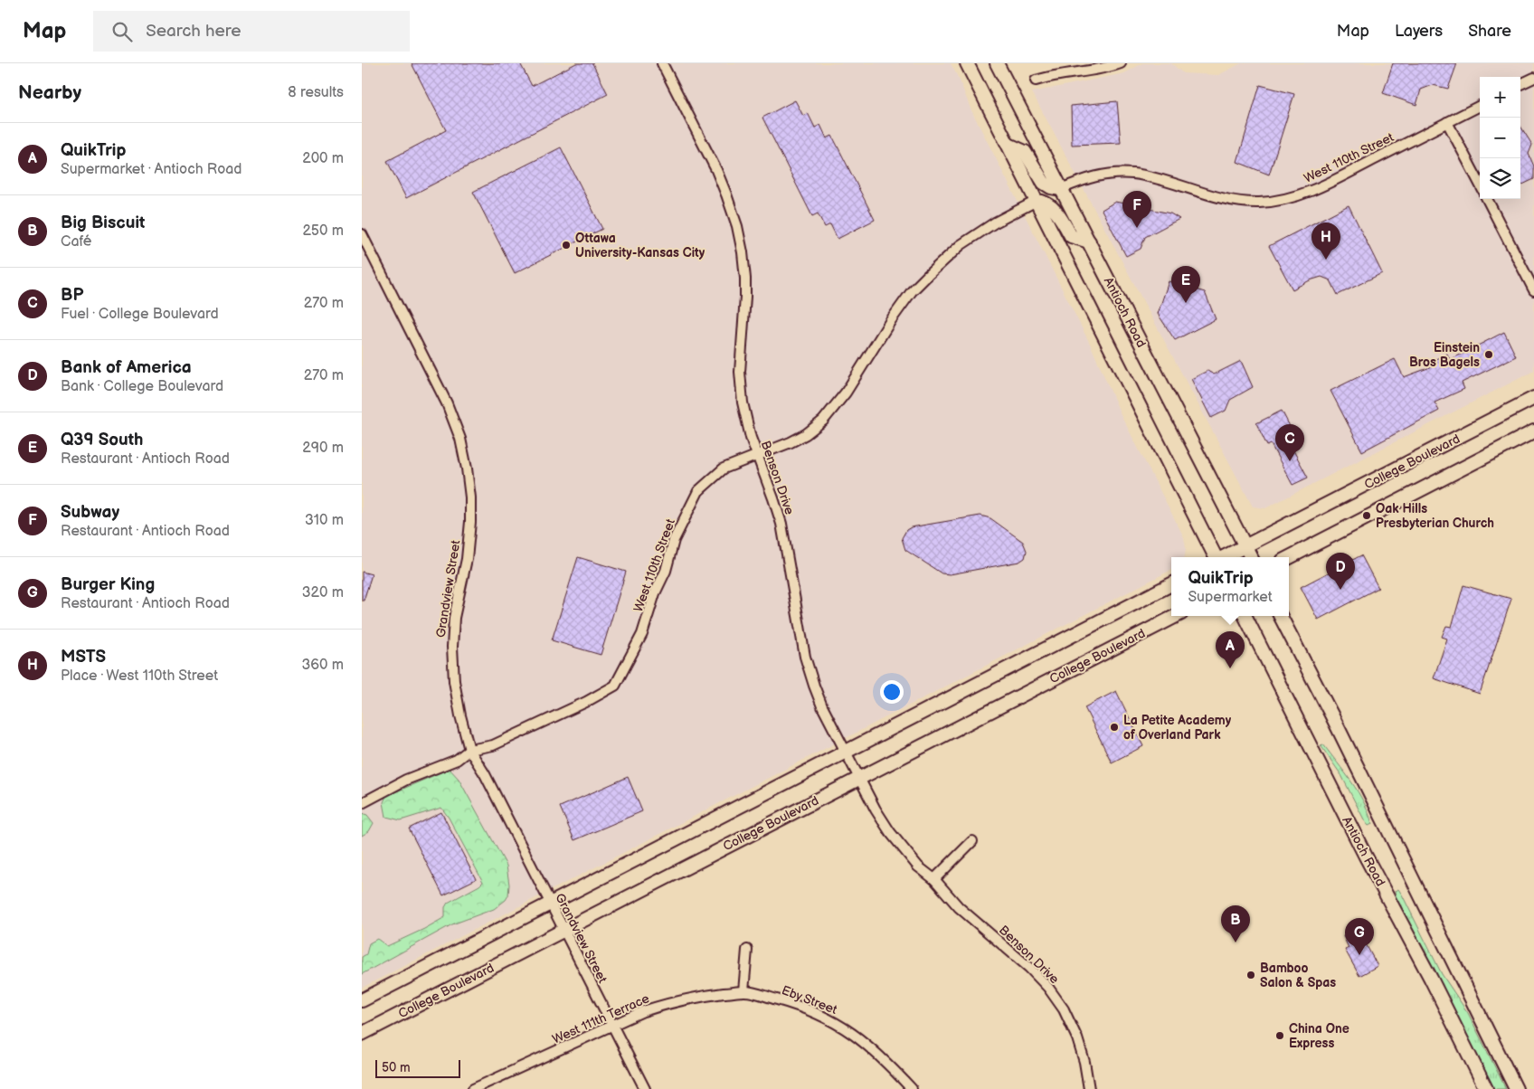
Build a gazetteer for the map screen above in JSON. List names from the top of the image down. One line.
{"streets":{"main road":["Antioch Road","College Boulevard"],"street":["West 110th Street","Benson Drive","Grandview Street","Eby Street","West 111th Terrace"]},"crossings":[["West 110th Street","Antioch Road"],["West 110th Street","Benson Drive"],["West 110th Street","Grandview Street"],["Antioch Road","College Boulevard"],["College Boulevard","Benson Drive"],["College Boulevard","Grandview Street"],["Grandview Street","West 111th Terrace"],["Eby Street","West 111th Terrace"]],"places":["Ottawa University-Kansas City","Einstein Bros Bagels","Oak Hills Presbyterian Church","La Petite Academy of Overland Park","Bamboo Salon & Spas","China One Express"],"scale_bar":"50 m","page":{"header":"Map","search":"Search here","nav":["Map","Layers","Share"],"heading":["Nearby","8 results"],"map_buttons":["+","−"],"list":[{"mark":"A","name":"QuikTrip","note":"Supermarket · Antioch Road","value":"200 m"},{"mark":"B","name":"Big Biscuit","note":"Café","value":"250 m"},{"mark":"C","name":"BP","note":"Fuel · College Boulevard","value":"270 m"},{"mark":"D","name":"Bank of America","note":"Bank · College Boulevard","value":"270 m"},{"mark":"E","name":"Q39 South","note":"Restaurant · Antioch Road","value":"290 m"},{"mark":"F","name":"Subway","note":"Restaurant · Antioch Road","value":"310 m"},{"mark":"G","name":"Burger King","note":"Restaurant · Antioch Road","value":"320 m"},{"mark":"H","name":"MSTS","note":"Place · West 110th Street","value":"360 m"}],"pins":["F","H","E","C","D","A","B","G"],"popup":["QuikTrip","Supermarket"],"scale":"50 m"}}
